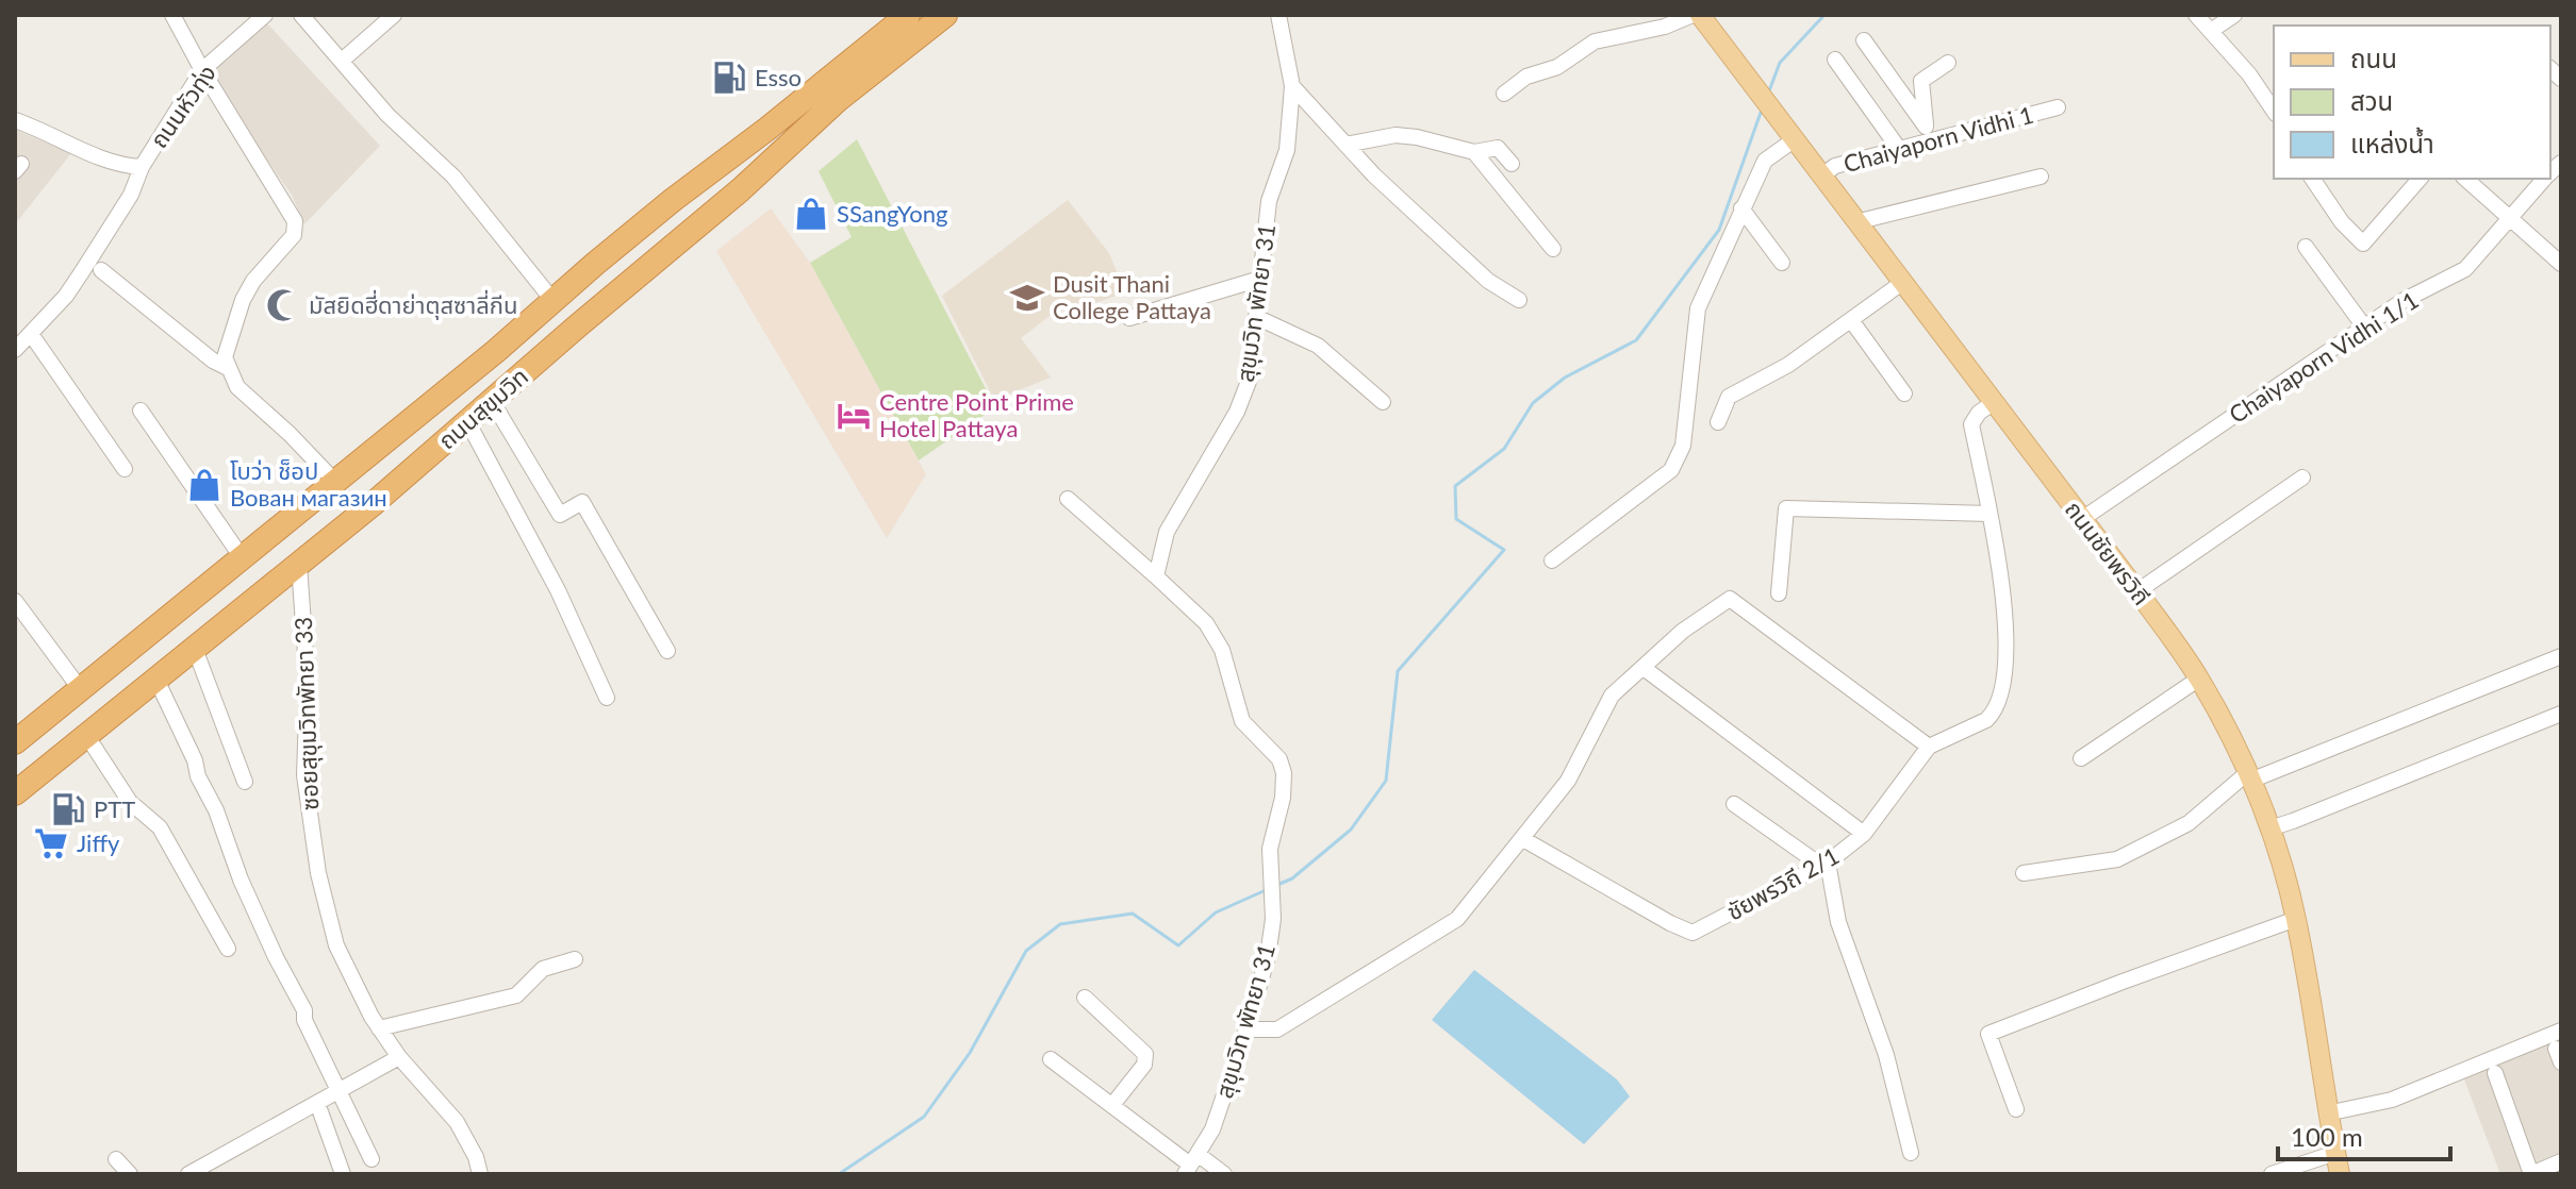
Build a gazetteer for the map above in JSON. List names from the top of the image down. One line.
{"streets":{"highway":["ถนนสุขุมวิท"],"main road":["ถนนชัยพรวิถี"],"street":["ถนนหัวทุ่ง","Chaiyaporn Vidhi 1","สุขุมวิท พัทยา 31","Chaiyaporn Vidhi 1/1","ซอยสุขุมวิทพัทยา 33","ชัยพรวิถี 2/1"]},"crossings":[["Chaiyaporn Vidhi 1","ถนนชัยพรวิถี"],["Chaiyaporn Vidhi 1/1","ถนนชัยพรวิถี"],["ถนนสุขุมวิท","ซอยสุขุมวิทพัทยา 33"],["ถนนชัยพรวิถี","ชัยพรวิถี 2/1"]],"places":{"fuel station":["Esso","PTT"],"shop":["SSangYong","โบว่า ช็อป Вован магазин"],"school or university":["Dusit Thani College Pattaya"],"mosque":["มัสยิดฮี่ดาย่าตุสซาลี่กีน"],"hotel":["Centre Point Prime Hotel Pattaya"],"supermarket":["Jiffy"]},"legend":["ถนน","สวน","แหล่งน้ำ"],"scale_bar":"100 m"}
